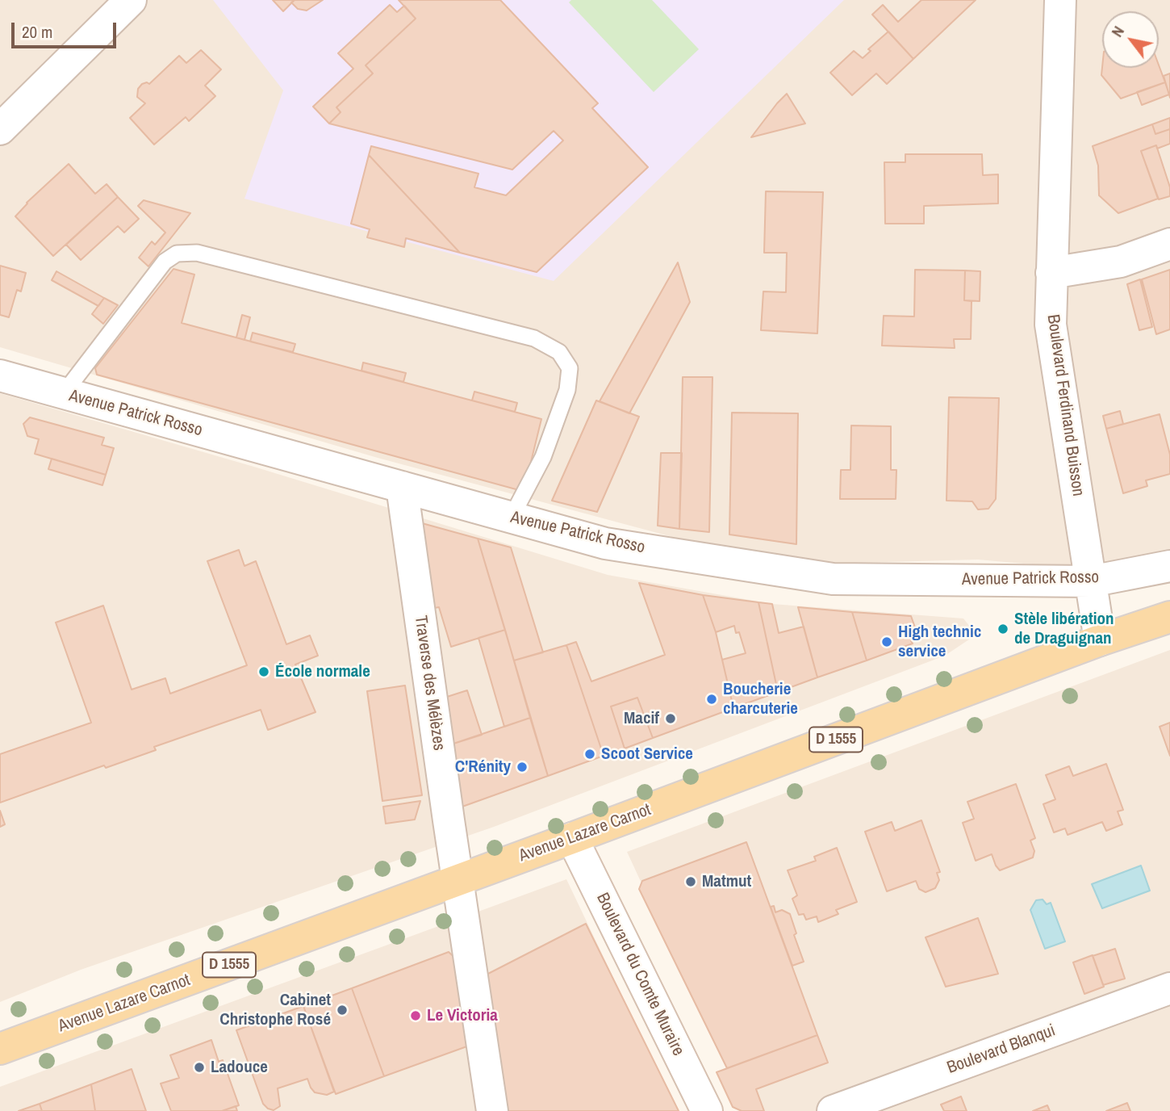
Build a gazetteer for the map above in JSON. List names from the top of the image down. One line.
{"streets":{"main road":["D 1555","Avenue Lazare Carnot"],"street":["Boulevard Ferdinand Buisson","Avenue Patrick Rosso","Traverse des Mélèzes","Boulevard du Comte Muraire","Boulevard Blanqui"]},"crossings":[["Boulevard Ferdinand Buisson","Avenue Patrick Rosso"],["Boulevard Ferdinand Buisson","Avenue Lazare Carnot"],["Avenue Patrick Rosso","Traverse des Mélèzes"],["Traverse des Mélèzes","Avenue Lazare Carnot"],["Avenue Lazare Carnot","Boulevard du Comte Muraire"]],"places":["Stèle libération de Draguignan","High technic service","École normale","Boucherie charcuterie","Macif","Scoot Service","C'Rénity","Matmut","Cabinet Christophe Rosé","Le Victoria","Ladouce"],"scale_bar":"20 m","north":"top left"}
